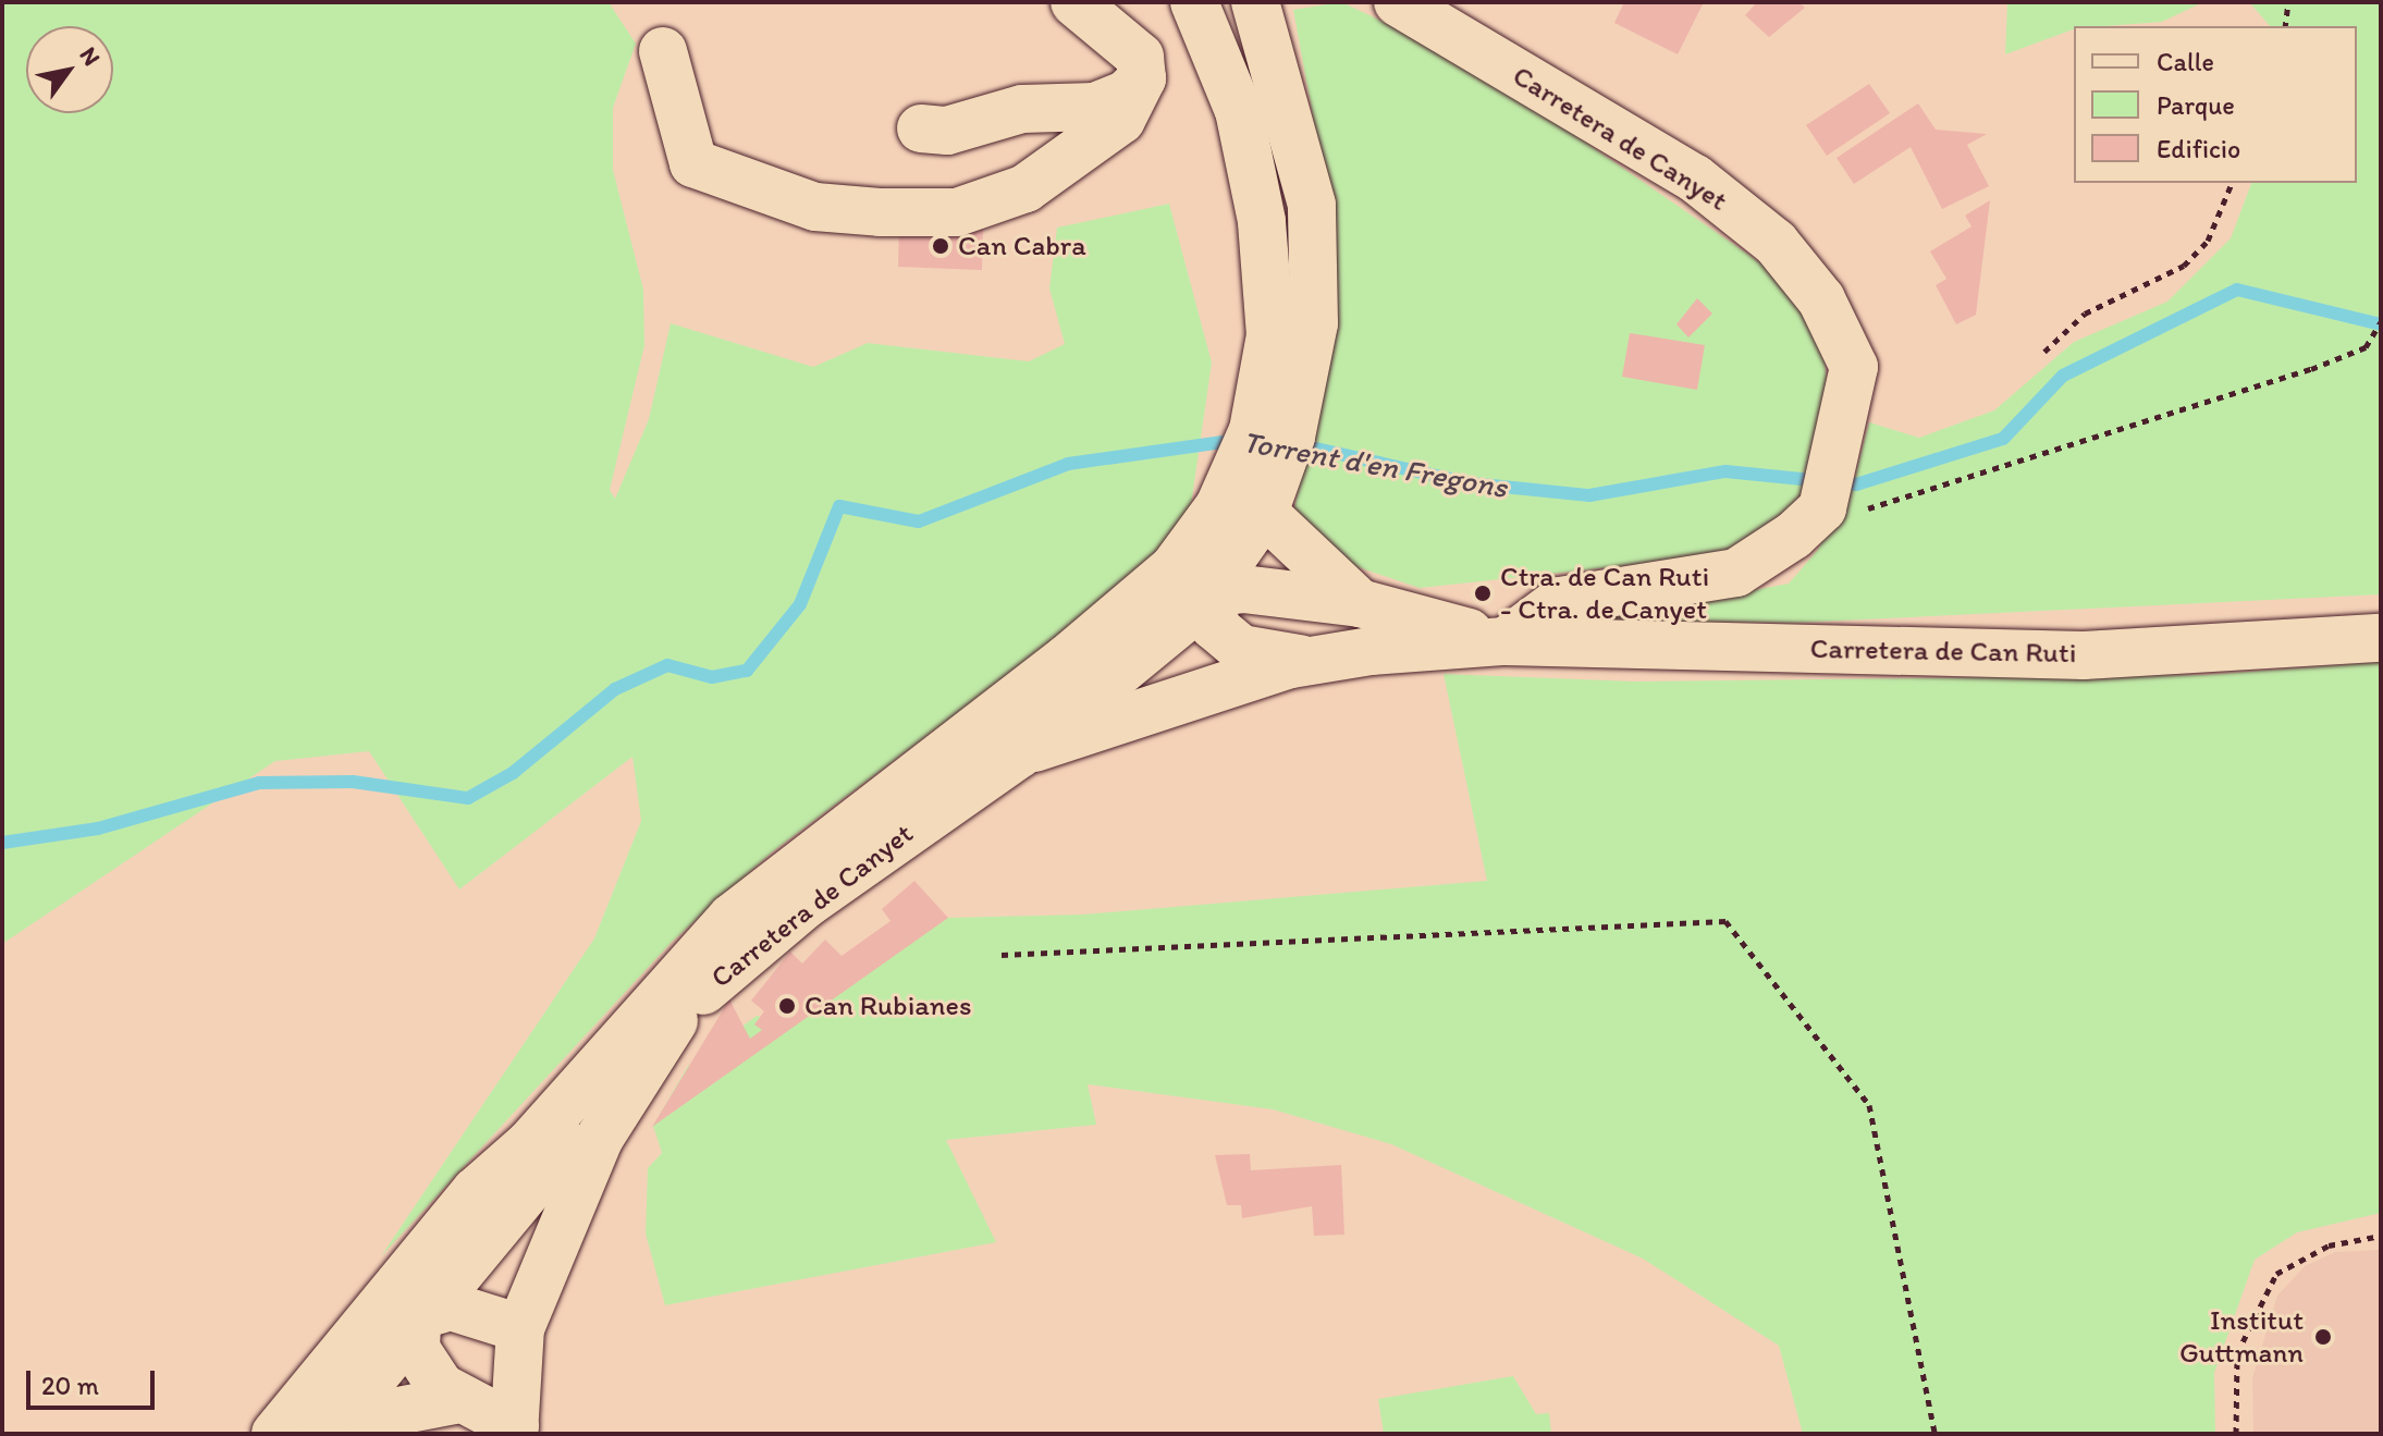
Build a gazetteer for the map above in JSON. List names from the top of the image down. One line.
{"streets":{"street":["Carretera de Canyet","Carretera de Can Ruti"]},"crossings":[["Carretera de Canyet","Carretera de Can Ruti"]],"water":["Torrent d'en Fregons"],"places":["Can Cabra","Ctra. de Can Ruti - Ctra. de Canyet","Can Rubianes","Institut Guttmann"],"legend":["Calle","Parque","Edificio"],"scale_bar":"20 m","north":"top right"}
